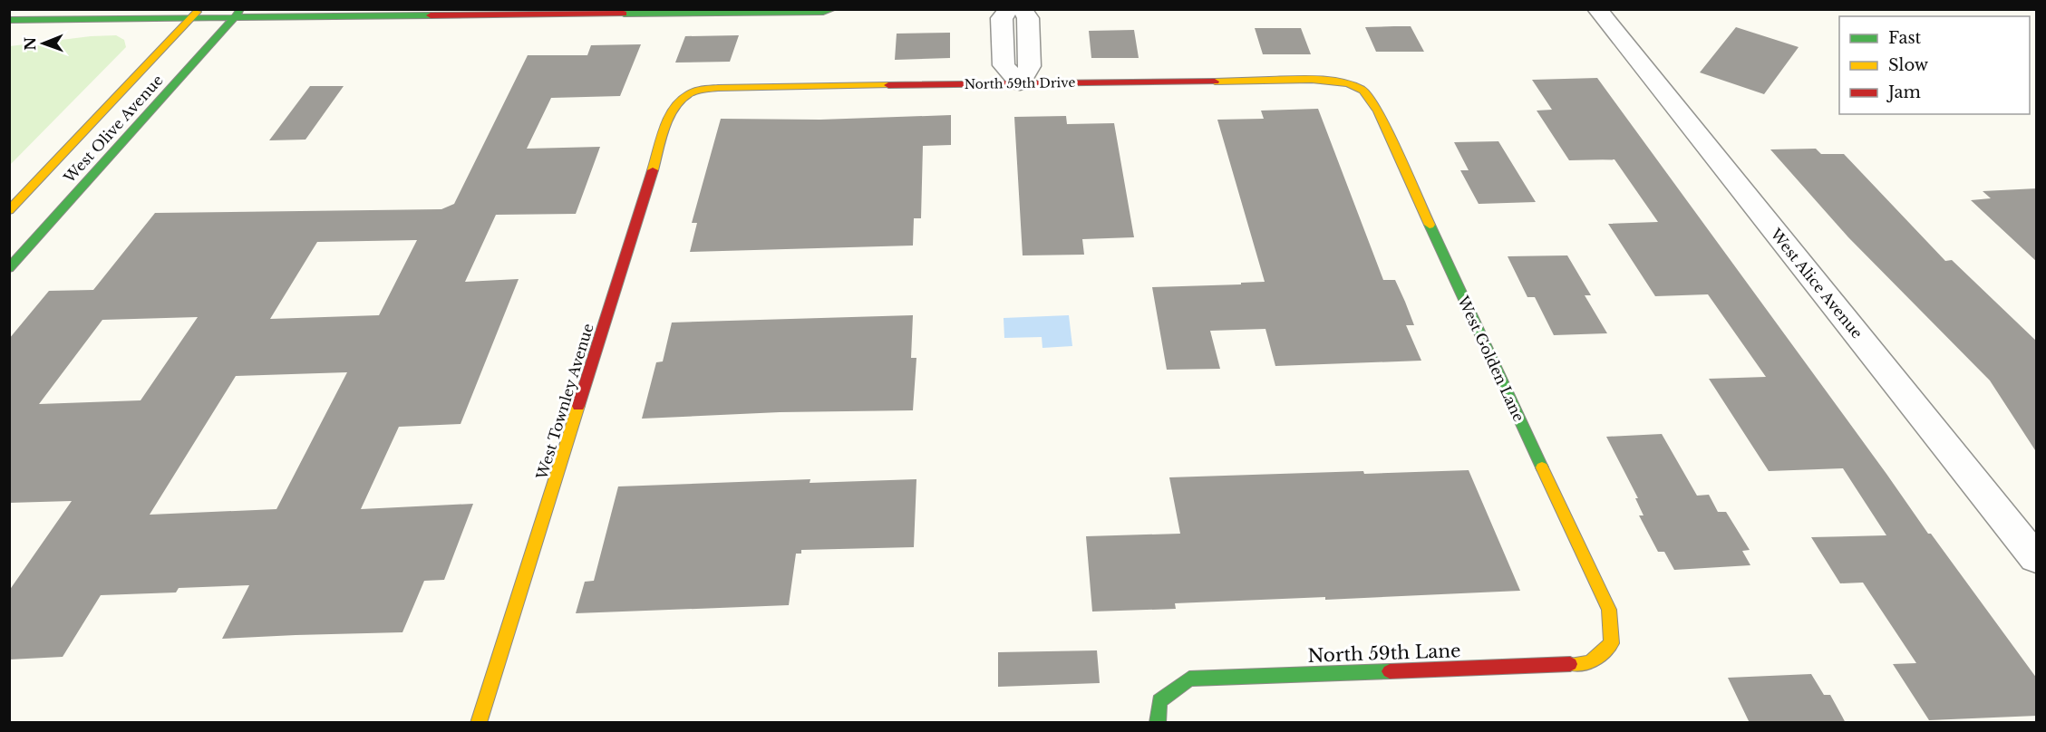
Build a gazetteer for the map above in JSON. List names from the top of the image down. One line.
{"streets":{"street":["North 59th Drive","West Olive Avenue","West Alice Avenue","West Golden Lane","West Townley Avenue","North 59th Lane"]},"crossings":[["North 59th Drive","West Golden Lane"],["North 59th Drive","West Townley Avenue"],["West Golden Lane","North 59th Lane"]],"legend":["Fast","Slow","Jam"],"north":"left"}
